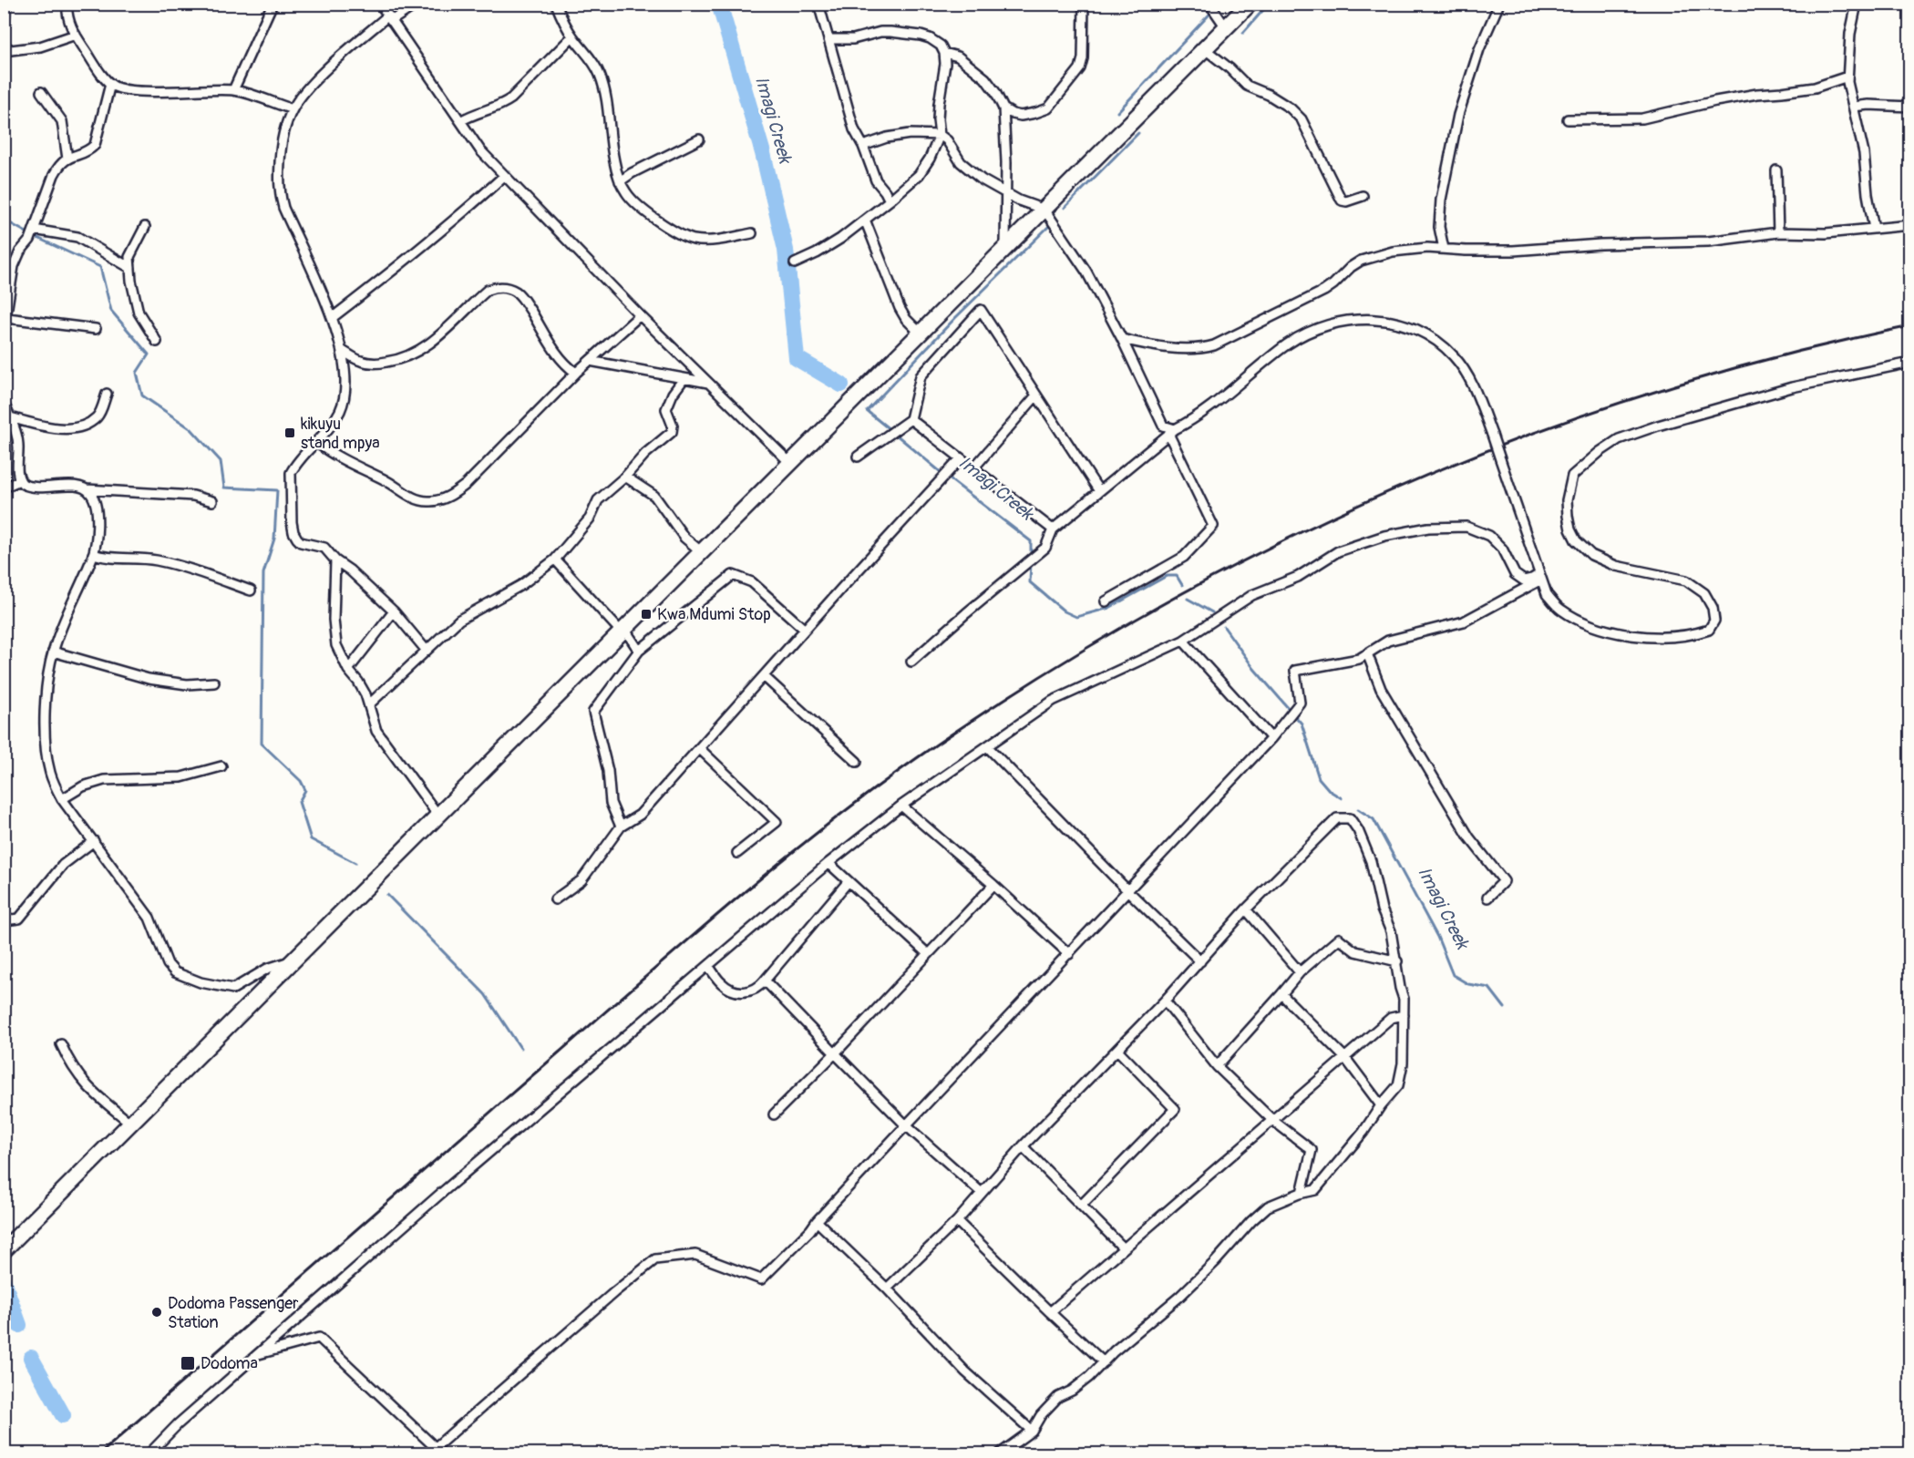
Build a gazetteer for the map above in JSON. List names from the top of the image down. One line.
{"water":["Imagi Creek"],"places":{"transit":["kikuyu stand mpya","Kwa Mdumi Stop","Dodoma"],"other":["Dodoma Passenger Station"]}}
